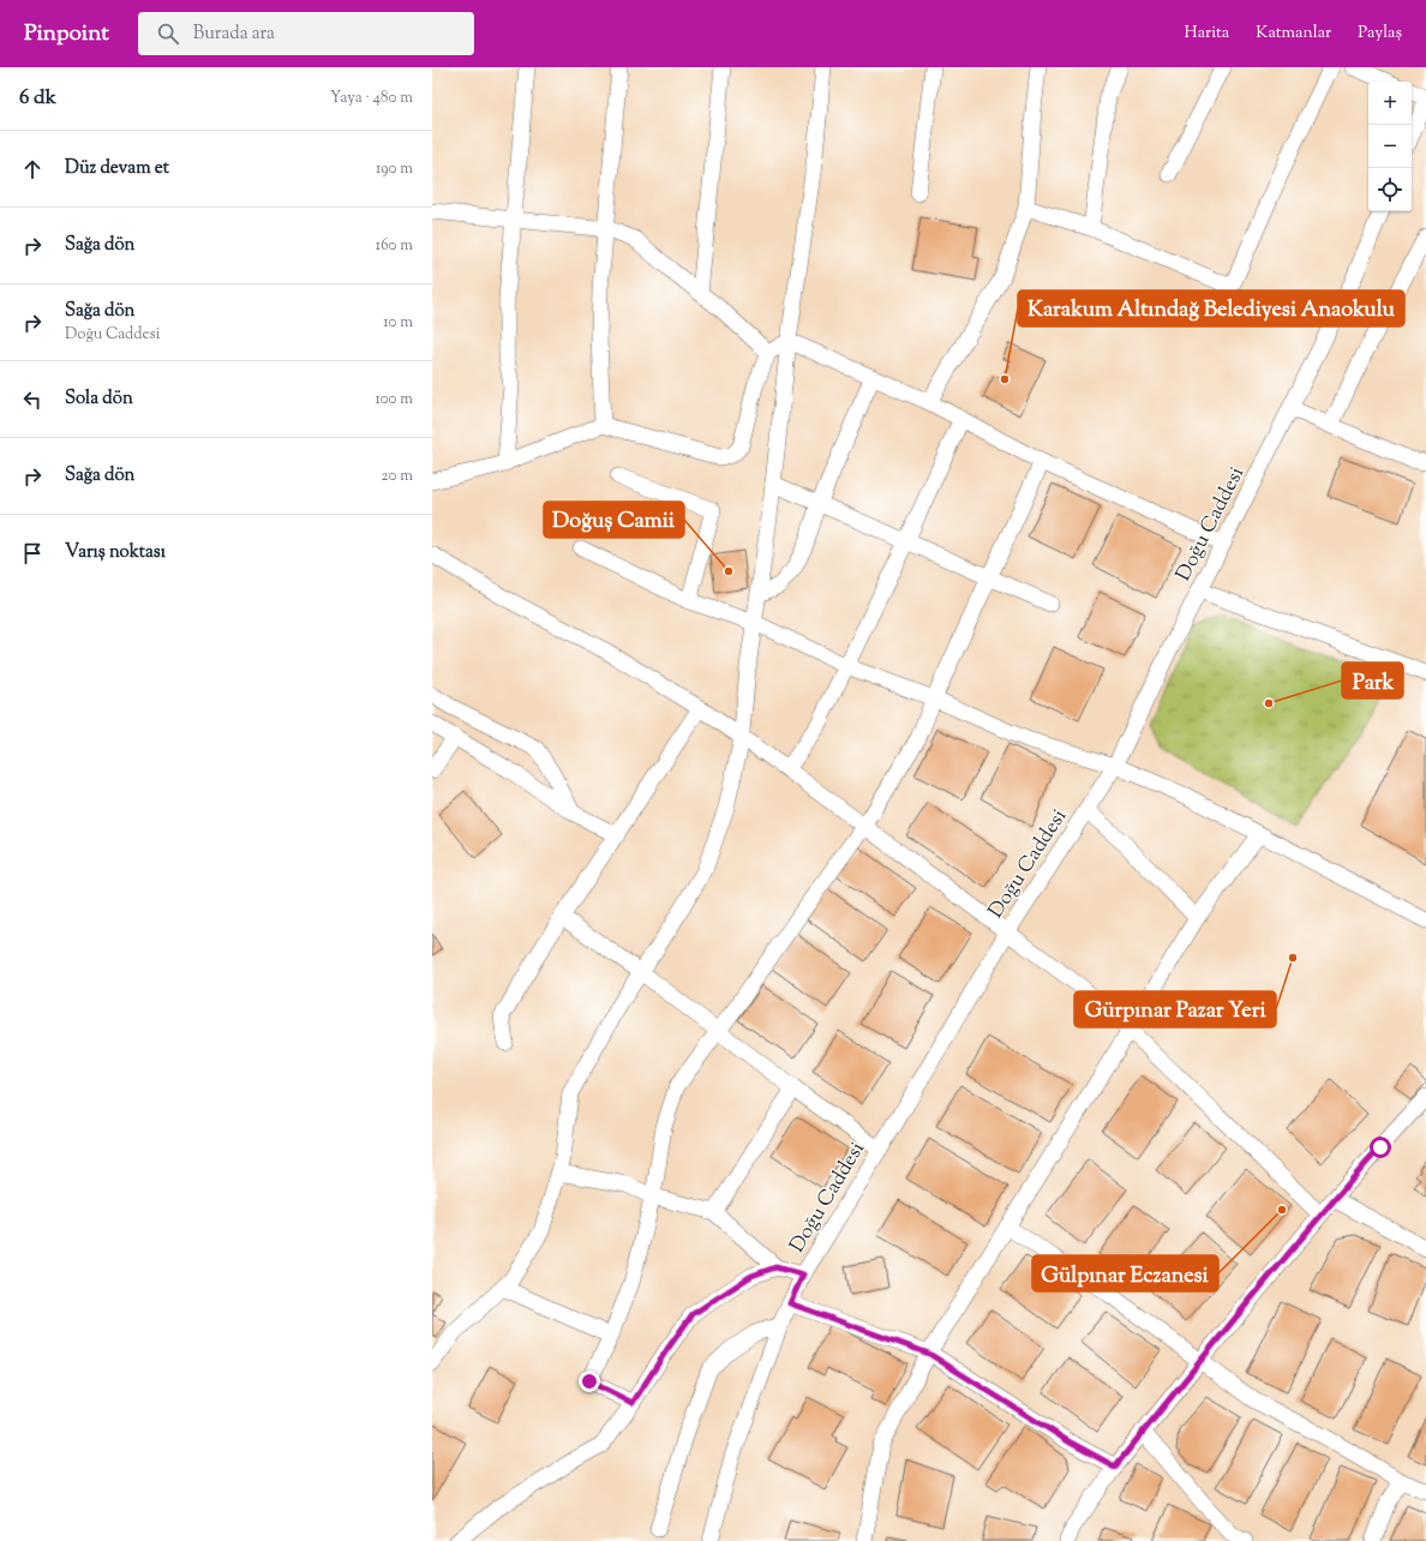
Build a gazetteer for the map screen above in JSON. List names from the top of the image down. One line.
{"streets":{"street":["Doğu Caddesi"]},"places":["Karakum Altındağ Belediyesi Anaokulu","Doğuş Camii","Park","Gürpınar Pazar Yeri","Gülpınar Eczanesi"],"page":{"header":"Pinpoint","search":"Burada ara","nav":["Harita","Katmanlar","Paylaş"],"heading":["6 dk","Yaya · 480 m"],"map_buttons":["+","−"],"list":[["Düz devam et","190 m"],["Sağa dön","160 m"],["Sağa dön","Doğu Caddesi","10 m"],["Sola dön","100 m"],["Sağa dön","20 m"],"Varış noktası"]}}
